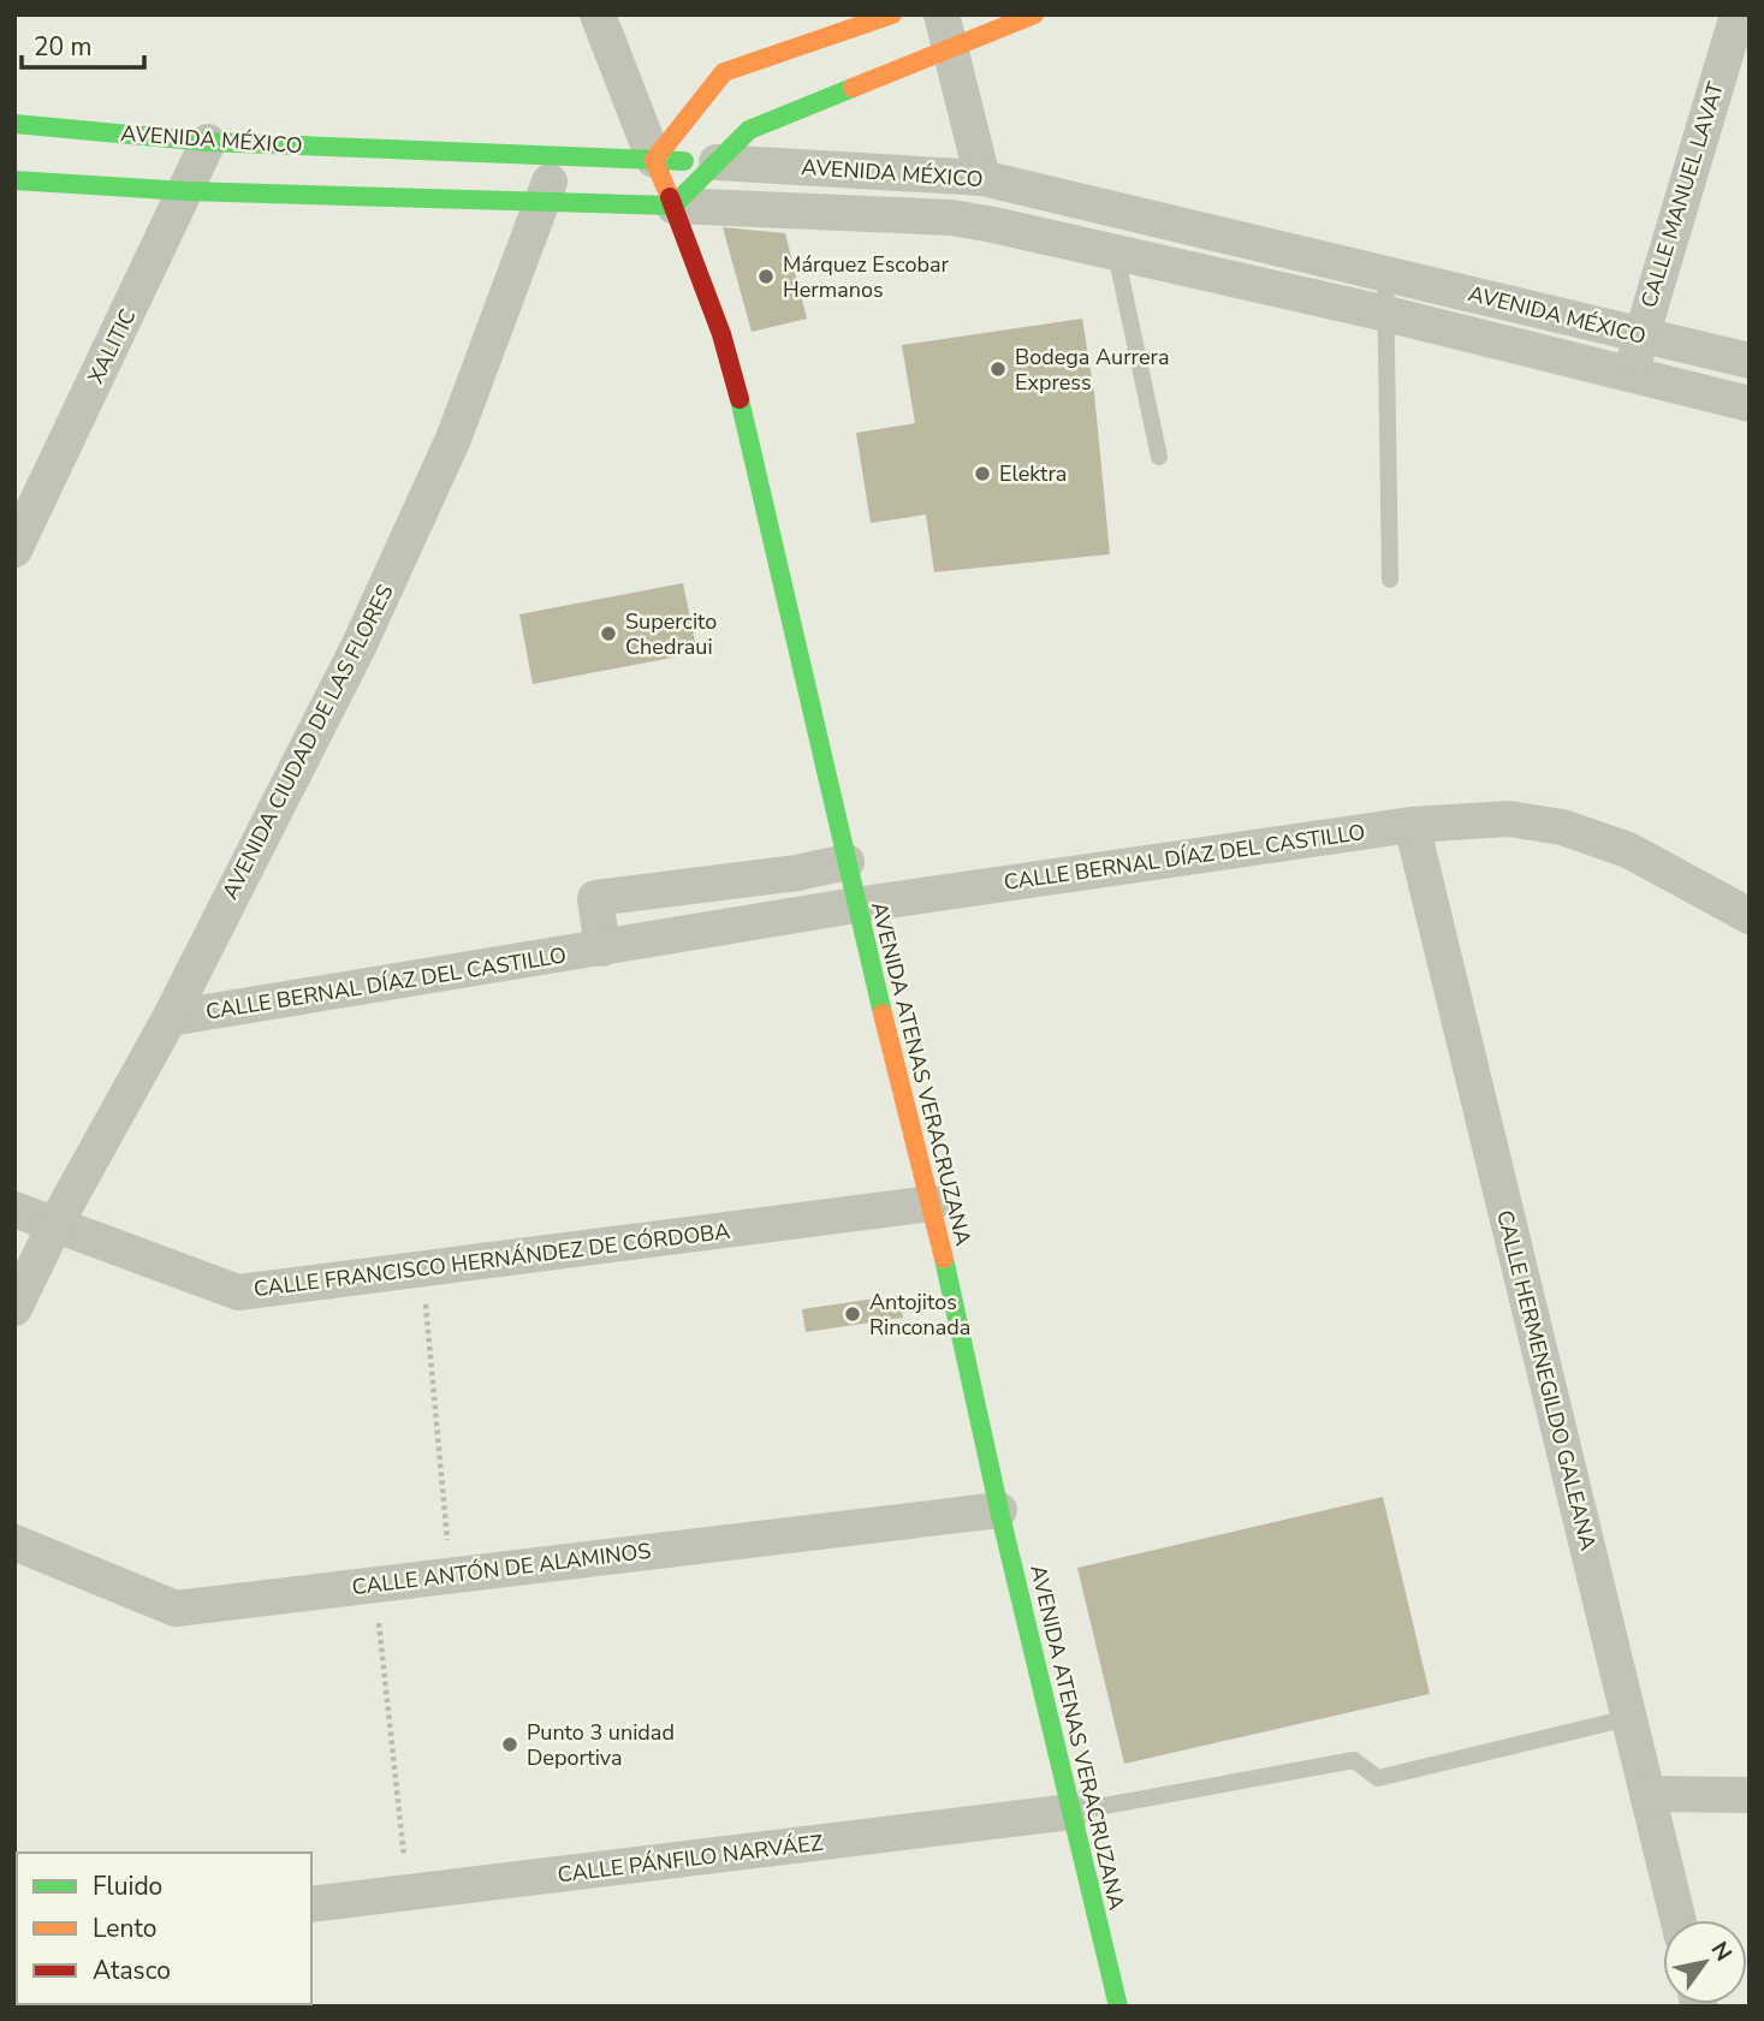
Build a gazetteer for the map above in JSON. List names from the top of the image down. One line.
{"streets":{"main road":["AVENIDA MÉXICO","AVENIDA ATENAS VERACRUZANA"],"street":["CALLE MANUEL LAVAT","XALITIC","AVENIDA CIUDAD DE LAS FLORES","CALLE BERNAL DÍAZ DEL CASTILLO","CALLE FRANCISCO HERNÁNDEZ DE CÓRDOBA","CALLE HERMENEGILDO GALEANA","CALLE ANTÓN DE ALAMINOS","CALLE PÁNFILO NARVÁEZ"]},"crossings":[["AVENIDA MÉXICO","CALLE MANUEL LAVAT"],["AVENIDA MÉXICO","XALITIC"],["AVENIDA MÉXICO","AVENIDA CIUDAD DE LAS FLORES"],["AVENIDA MÉXICO","AVENIDA ATENAS VERACRUZANA"],["AVENIDA CIUDAD DE LAS FLORES","CALLE BERNAL DÍAZ DEL CASTILLO"],["AVENIDA CIUDAD DE LAS FLORES","CALLE FRANCISCO HERNÁNDEZ DE CÓRDOBA"],["CALLE BERNAL DÍAZ DEL CASTILLO","AVENIDA ATENAS VERACRUZANA"],["CALLE BERNAL DÍAZ DEL CASTILLO","CALLE HERMENEGILDO GALEANA"],["AVENIDA ATENAS VERACRUZANA","CALLE FRANCISCO HERNÁNDEZ DE CÓRDOBA"],["AVENIDA ATENAS VERACRUZANA","CALLE ANTÓN DE ALAMINOS"],["AVENIDA ATENAS VERACRUZANA","CALLE PÁNFILO NARVÁEZ"]],"places":["Márquez Escobar Hermanos","Bodega Aurrera Express","Elektra","Supercito Chedraui","Antojitos Rinconada","Punto 3 unidad Deportiva"],"legend":["Fluido","Lento","Atasco"],"scale_bar":"20 m","north":"top right"}
